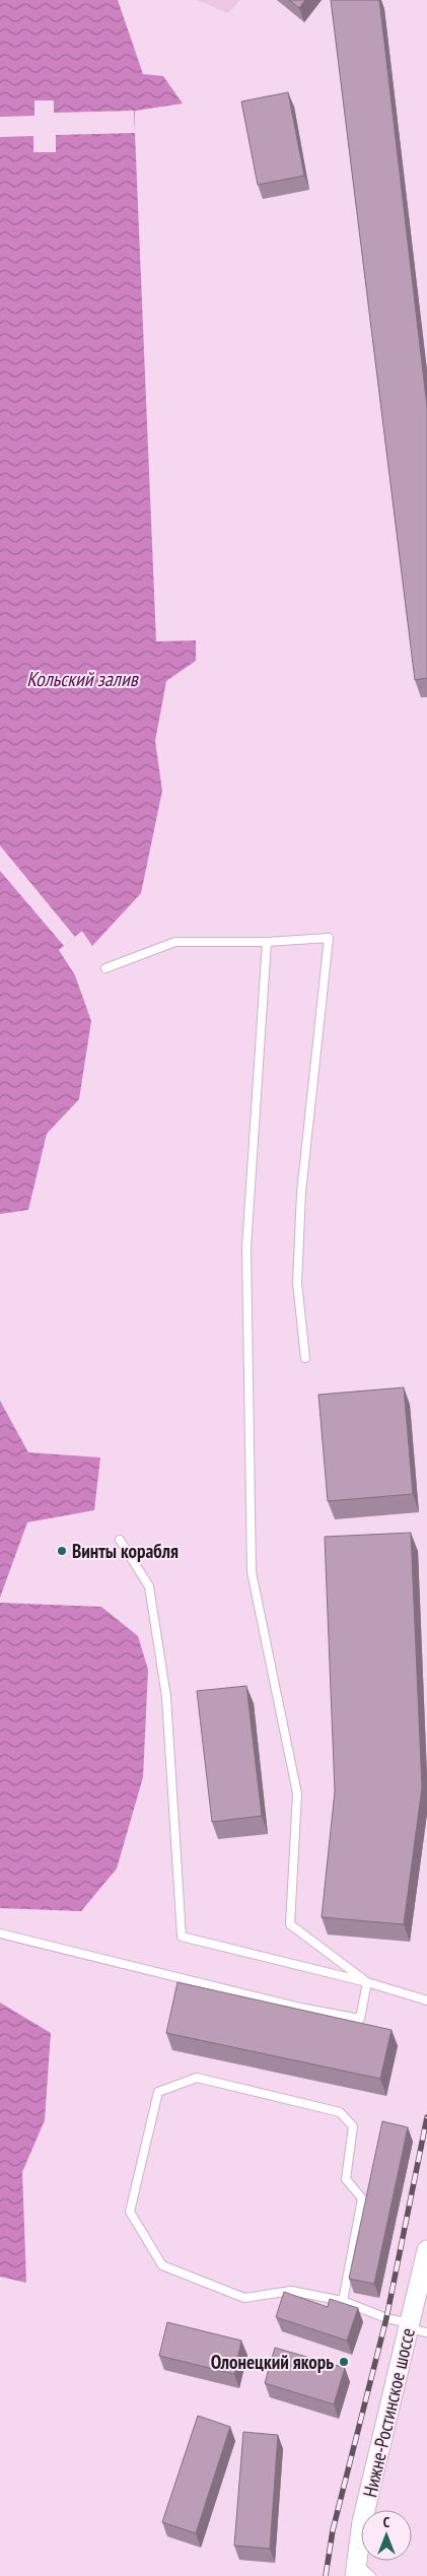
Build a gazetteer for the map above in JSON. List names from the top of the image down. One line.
{"streets":{"street":["Нижне-Ростинское шоссе"]},"water":["Кольский залив"],"places":["Винты корабля","Олонецкий якорь"],"north":"top"}
